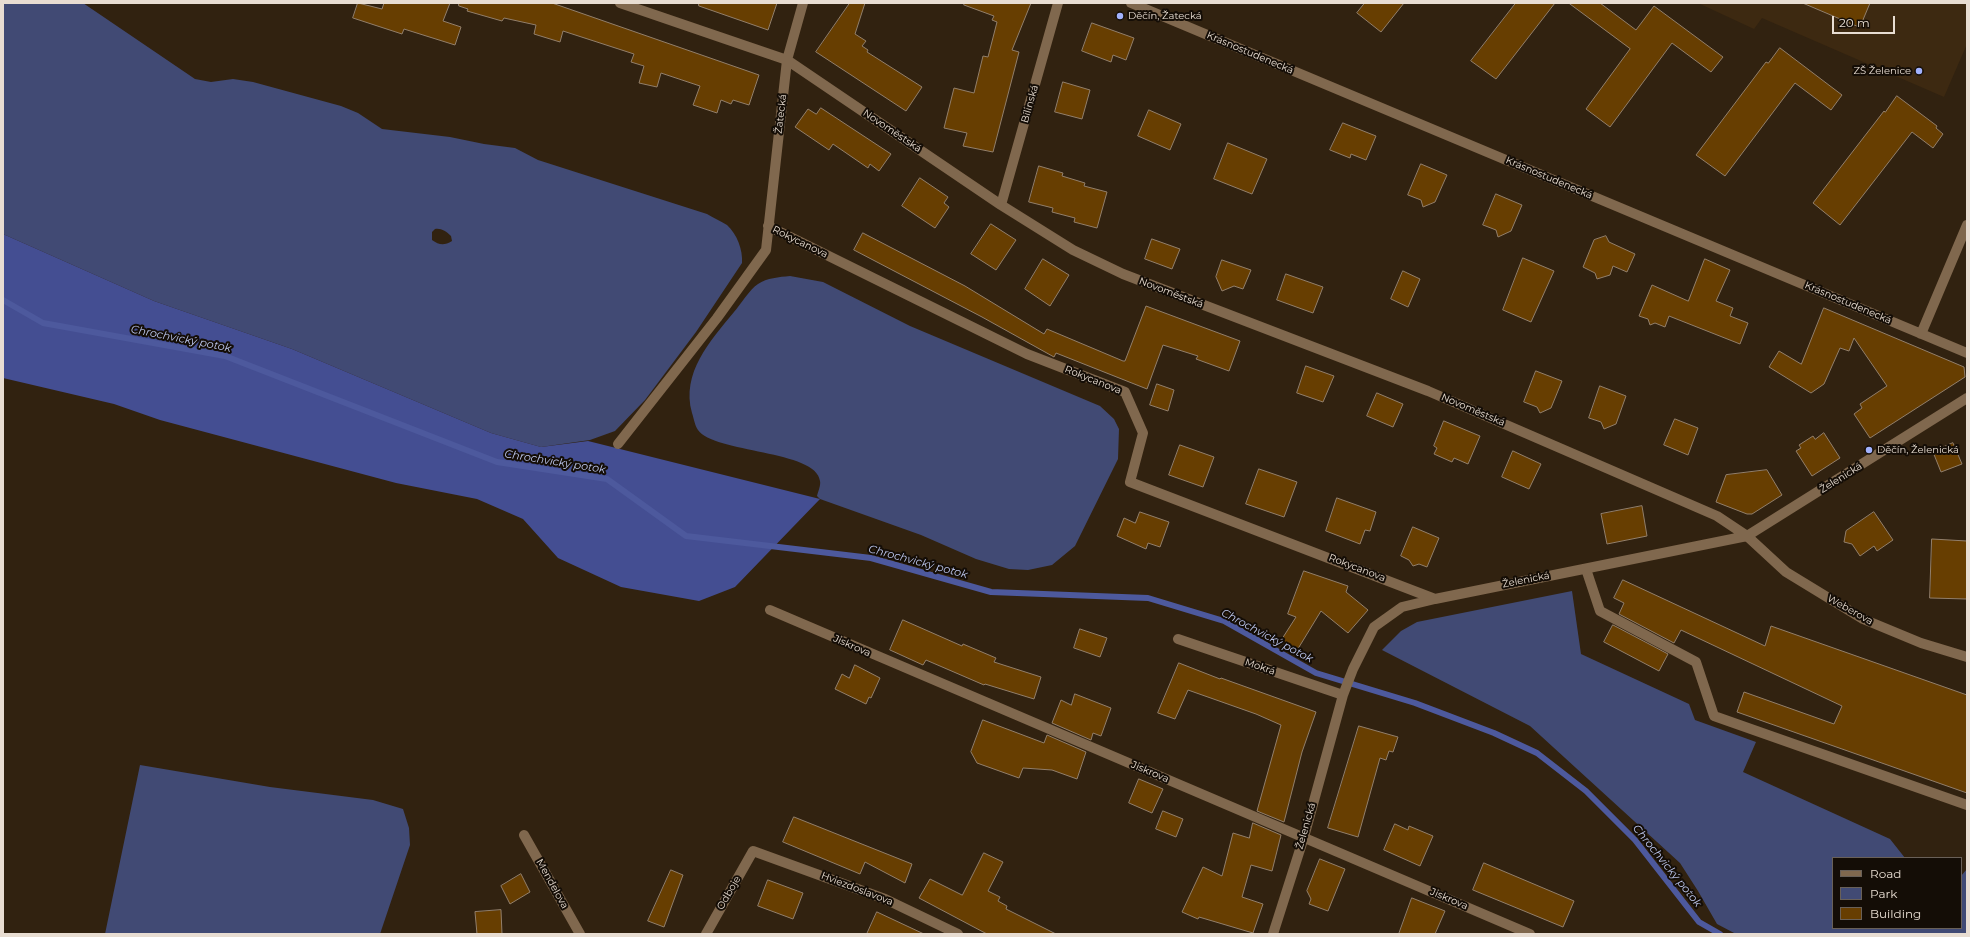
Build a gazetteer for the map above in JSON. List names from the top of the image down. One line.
{"streets":{"street":["Krásnostudenecká","Bílinská","Žatecká","Novoměstská","Rokycanova","Želenická","Weberova","Jiskrova","Mokrá","Mendelova","Hviezdoslavova","Odboje"]},"crossings":[["Bílinská","Novoměstská"],["Žatecká","Novoměstská"],["Žatecká","Rokycanova"],["Novoměstská","Želenická"],["Novoměstská","Weberova"],["Rokycanova","Želenická"],["Želenická","Weberova"],["Želenická","Jiskrova"],["Želenická","Mokrá"],["Hviezdoslavova","Odboje"]],"water":["Chrochvický potok"],"places":["Děčín, Žatecká","ZŠ Želenice","Děčín, Želenická"],"legend":["Road","Park","Building"],"scale_bar":"20 m"}
